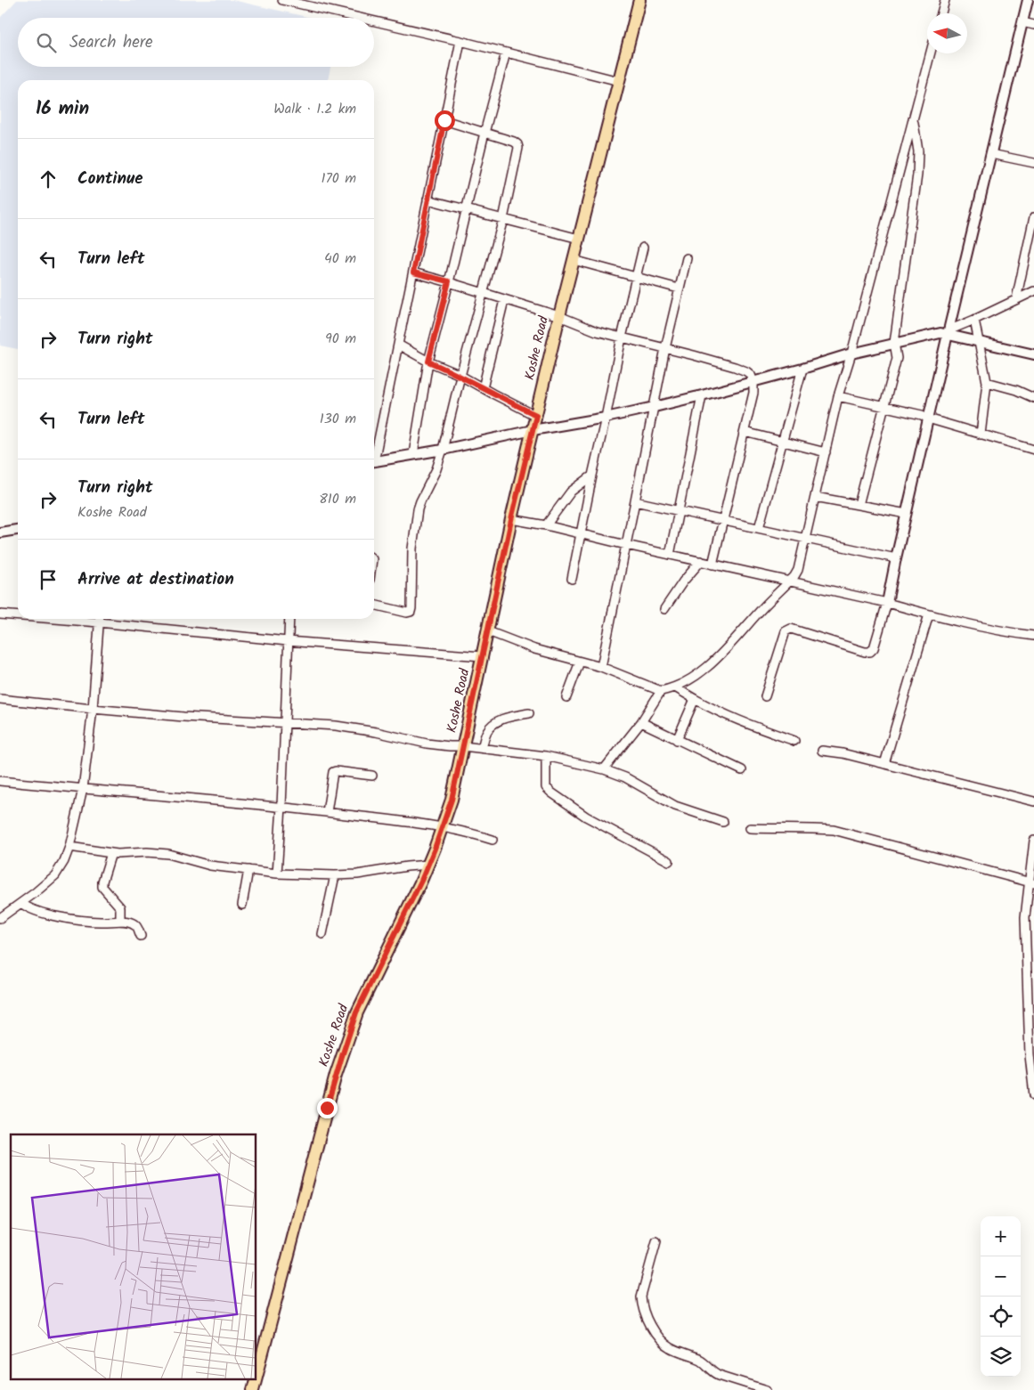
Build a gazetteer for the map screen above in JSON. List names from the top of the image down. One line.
{"streets":{"main road":["Koshe Road"]},"north":"left","page":{"search":"Search here","heading":["16 min","Walk · 1.2 km"],"list":[["Continue","170 m"],["Turn left","40 m"],["Turn right","90 m"],["Turn left","130 m"],["Turn right","Koshe Road","810 m"],"Arrive at destination"],"map_buttons":["+","−"]}}
